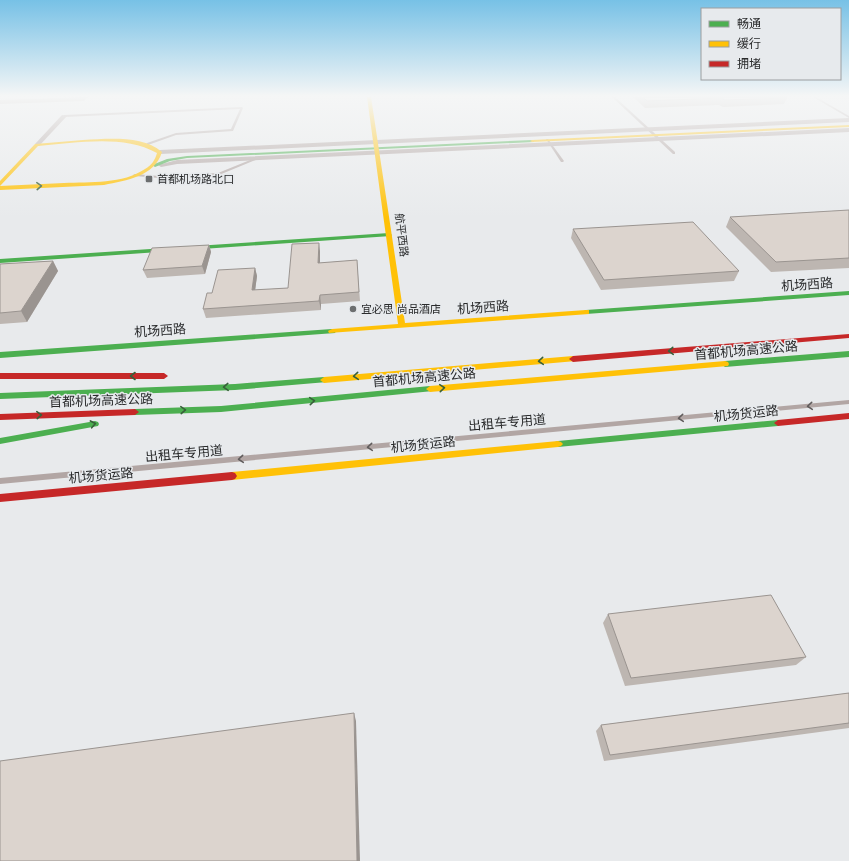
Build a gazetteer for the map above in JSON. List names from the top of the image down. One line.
{"streets":{"main road":["航平西路","机场西路","首都机场高速公路","机场货运路"],"lane":["出租车专用道"]},"crossings":[["航平西路","机场西路"]],"one_way":["出租车专用道"],"places":{"transit":["首都机场路北口"],"other":["宜必思 尚品酒店"]},"legend":["畅通","缓行","拥堵"]}
